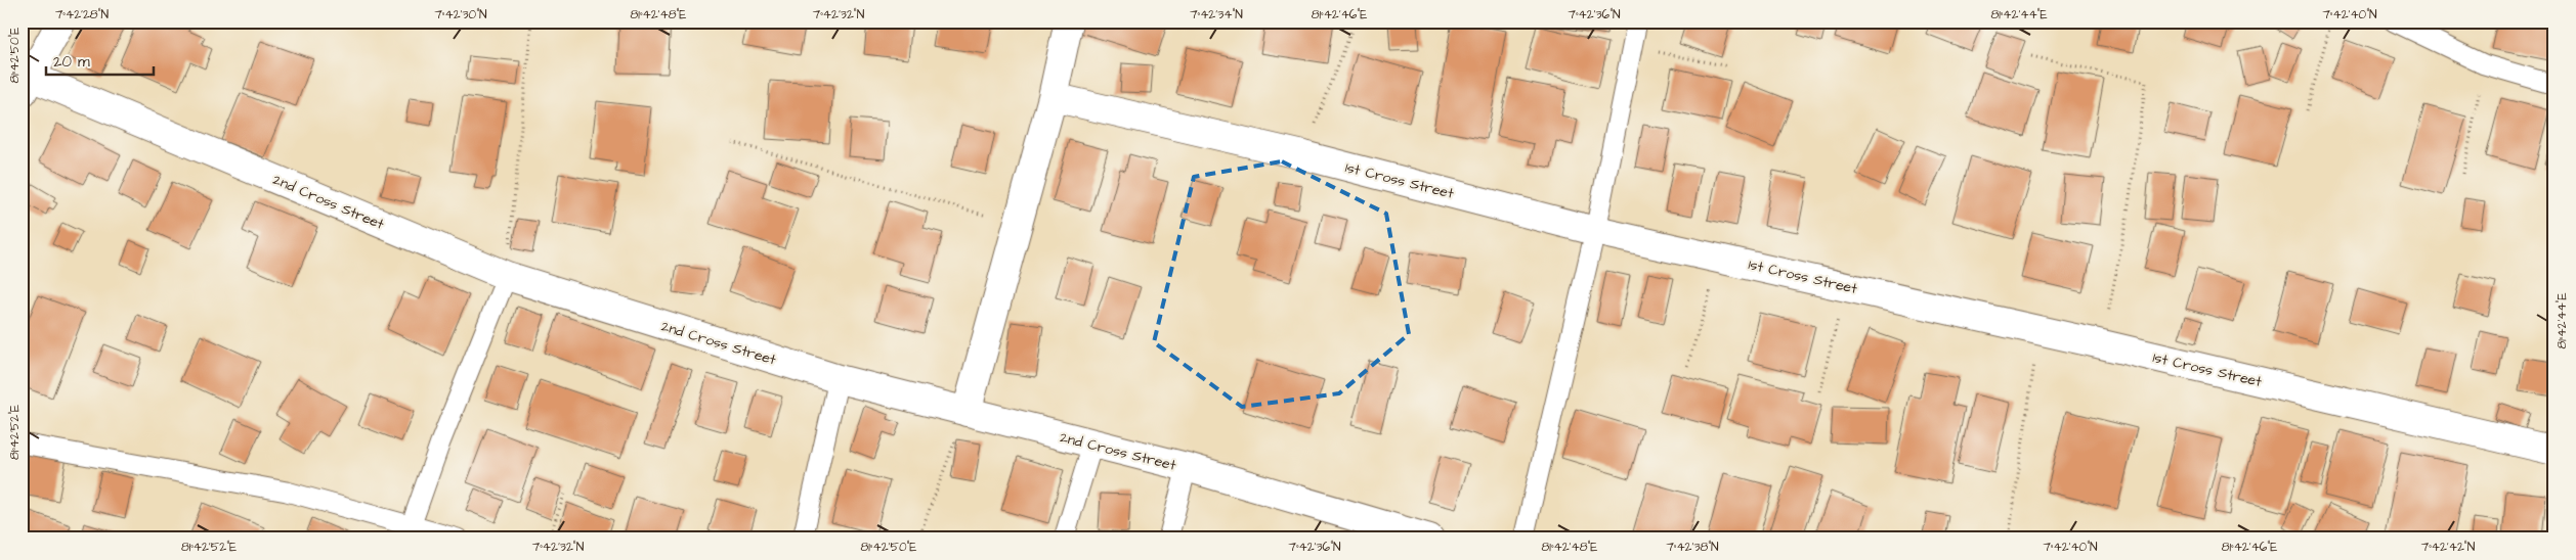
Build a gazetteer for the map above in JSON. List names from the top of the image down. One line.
{"streets":{"street":["1st Cross Street","2nd Cross Street"]},"scale_bar":"20 m","coordinates":["7°42'28\"N","7°42'30\"N","81°42'48\"E","7°42'32\"N","7°42'34\"N","81°42'46\"E","7°42'36\"N","81°42'44\"E","7°42'40\"N","81°42'50\"E","81°42'52\"E","7°42'38\"N","7°42'42\"N"]}
